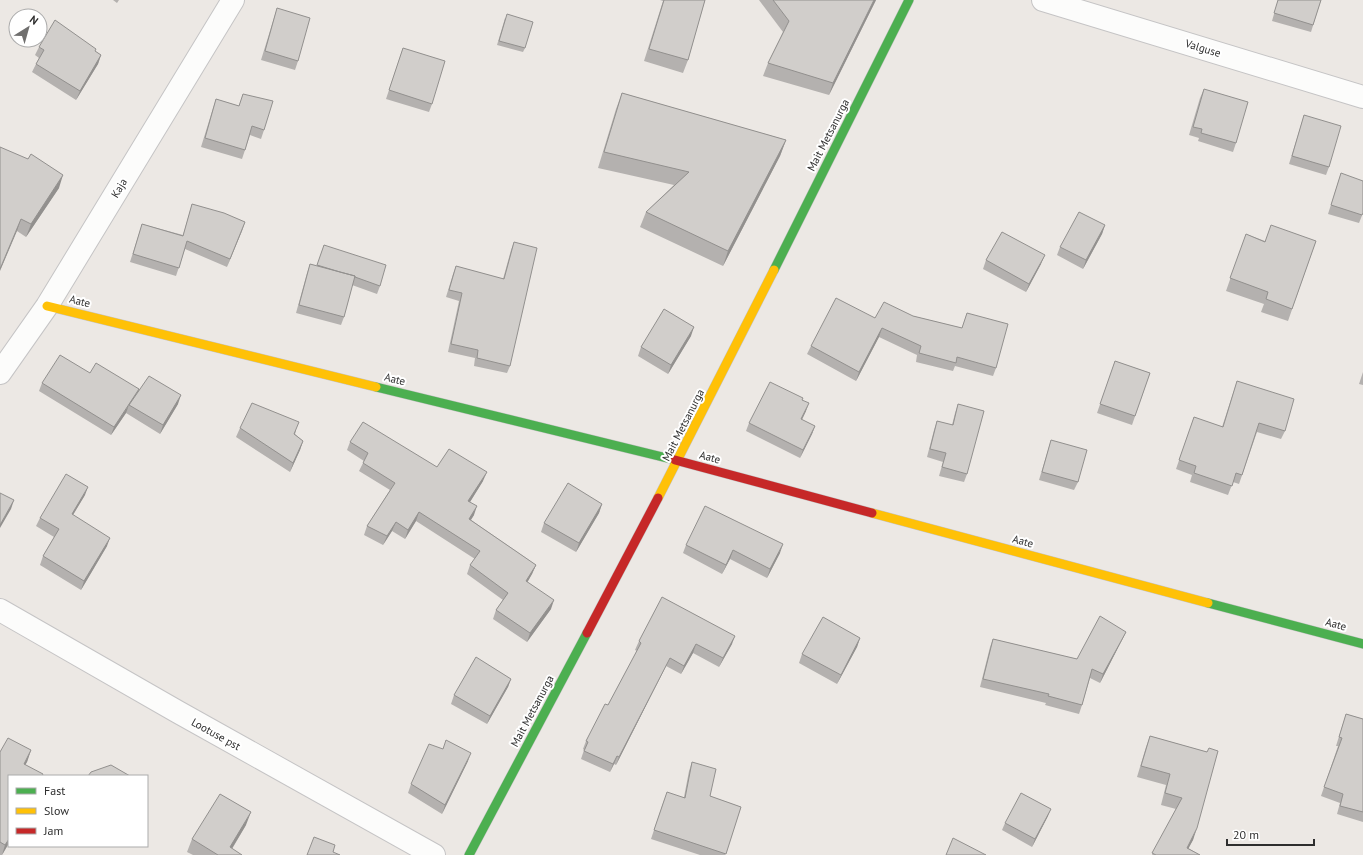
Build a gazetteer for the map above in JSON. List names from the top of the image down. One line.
{"streets":{"street":["Valguse","Mait Metsanurga","Kaja","Aate","Lootuse pst"]},"crossings":[["Mait Metsanurga","Aate"],["Kaja","Aate"]],"legend":["Fast","Slow","Jam"],"scale_bar":"20 m","north":"top right"}
